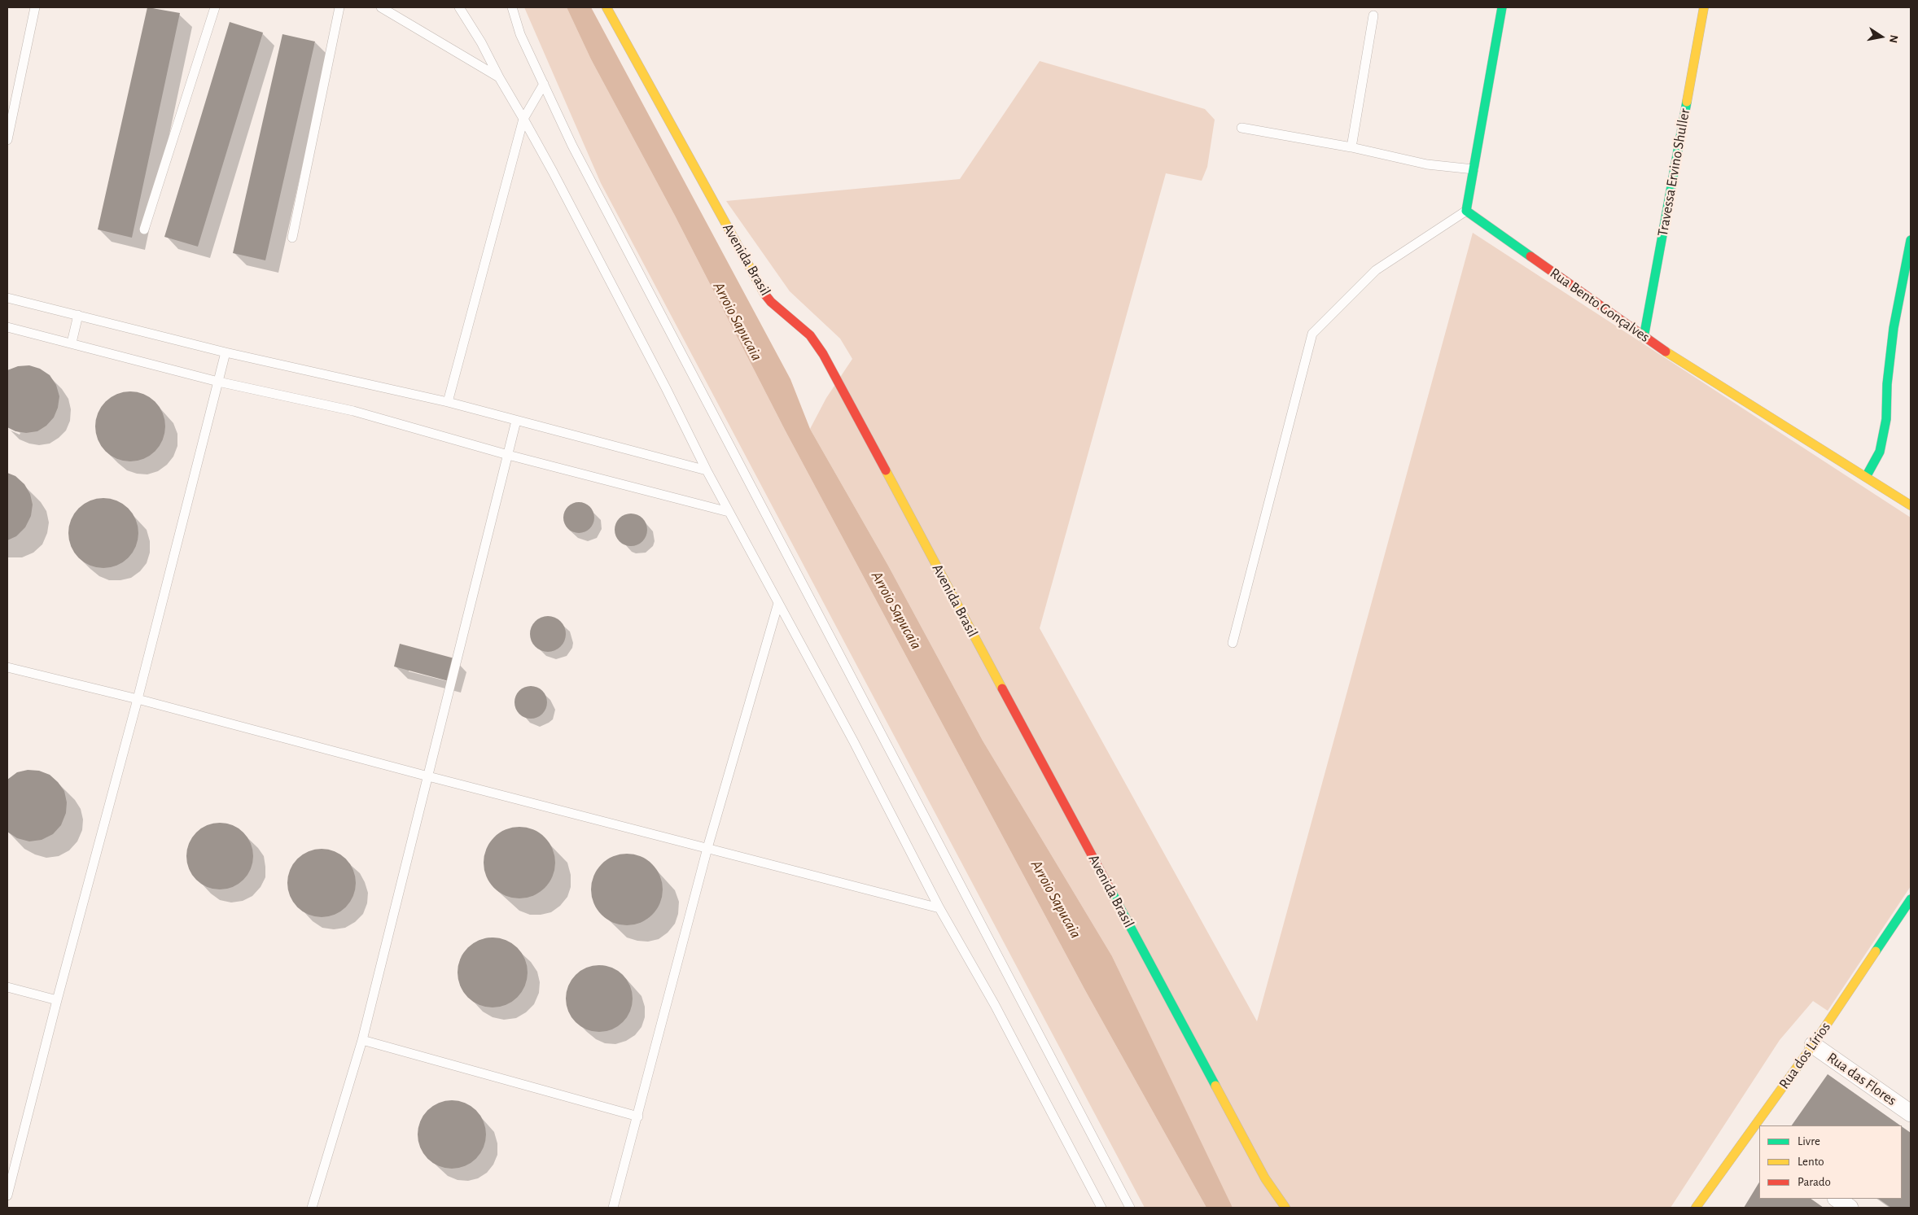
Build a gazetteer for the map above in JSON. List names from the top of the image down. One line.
{"streets":{"main road":["Travessa Ervino Shuller","Avenida Brasil","Rua Bento Gonçalves","Rua dos Lírios"],"street":["Rua das Flores"]},"crossings":[["Travessa Ervino Shuller","Rua Bento Gonçalves"],["Rua dos Lírios","Rua das Flores"]],"water":["Arroio Sapucaia"],"legend":["Livre","Lento","Parado"],"north":"right"}
